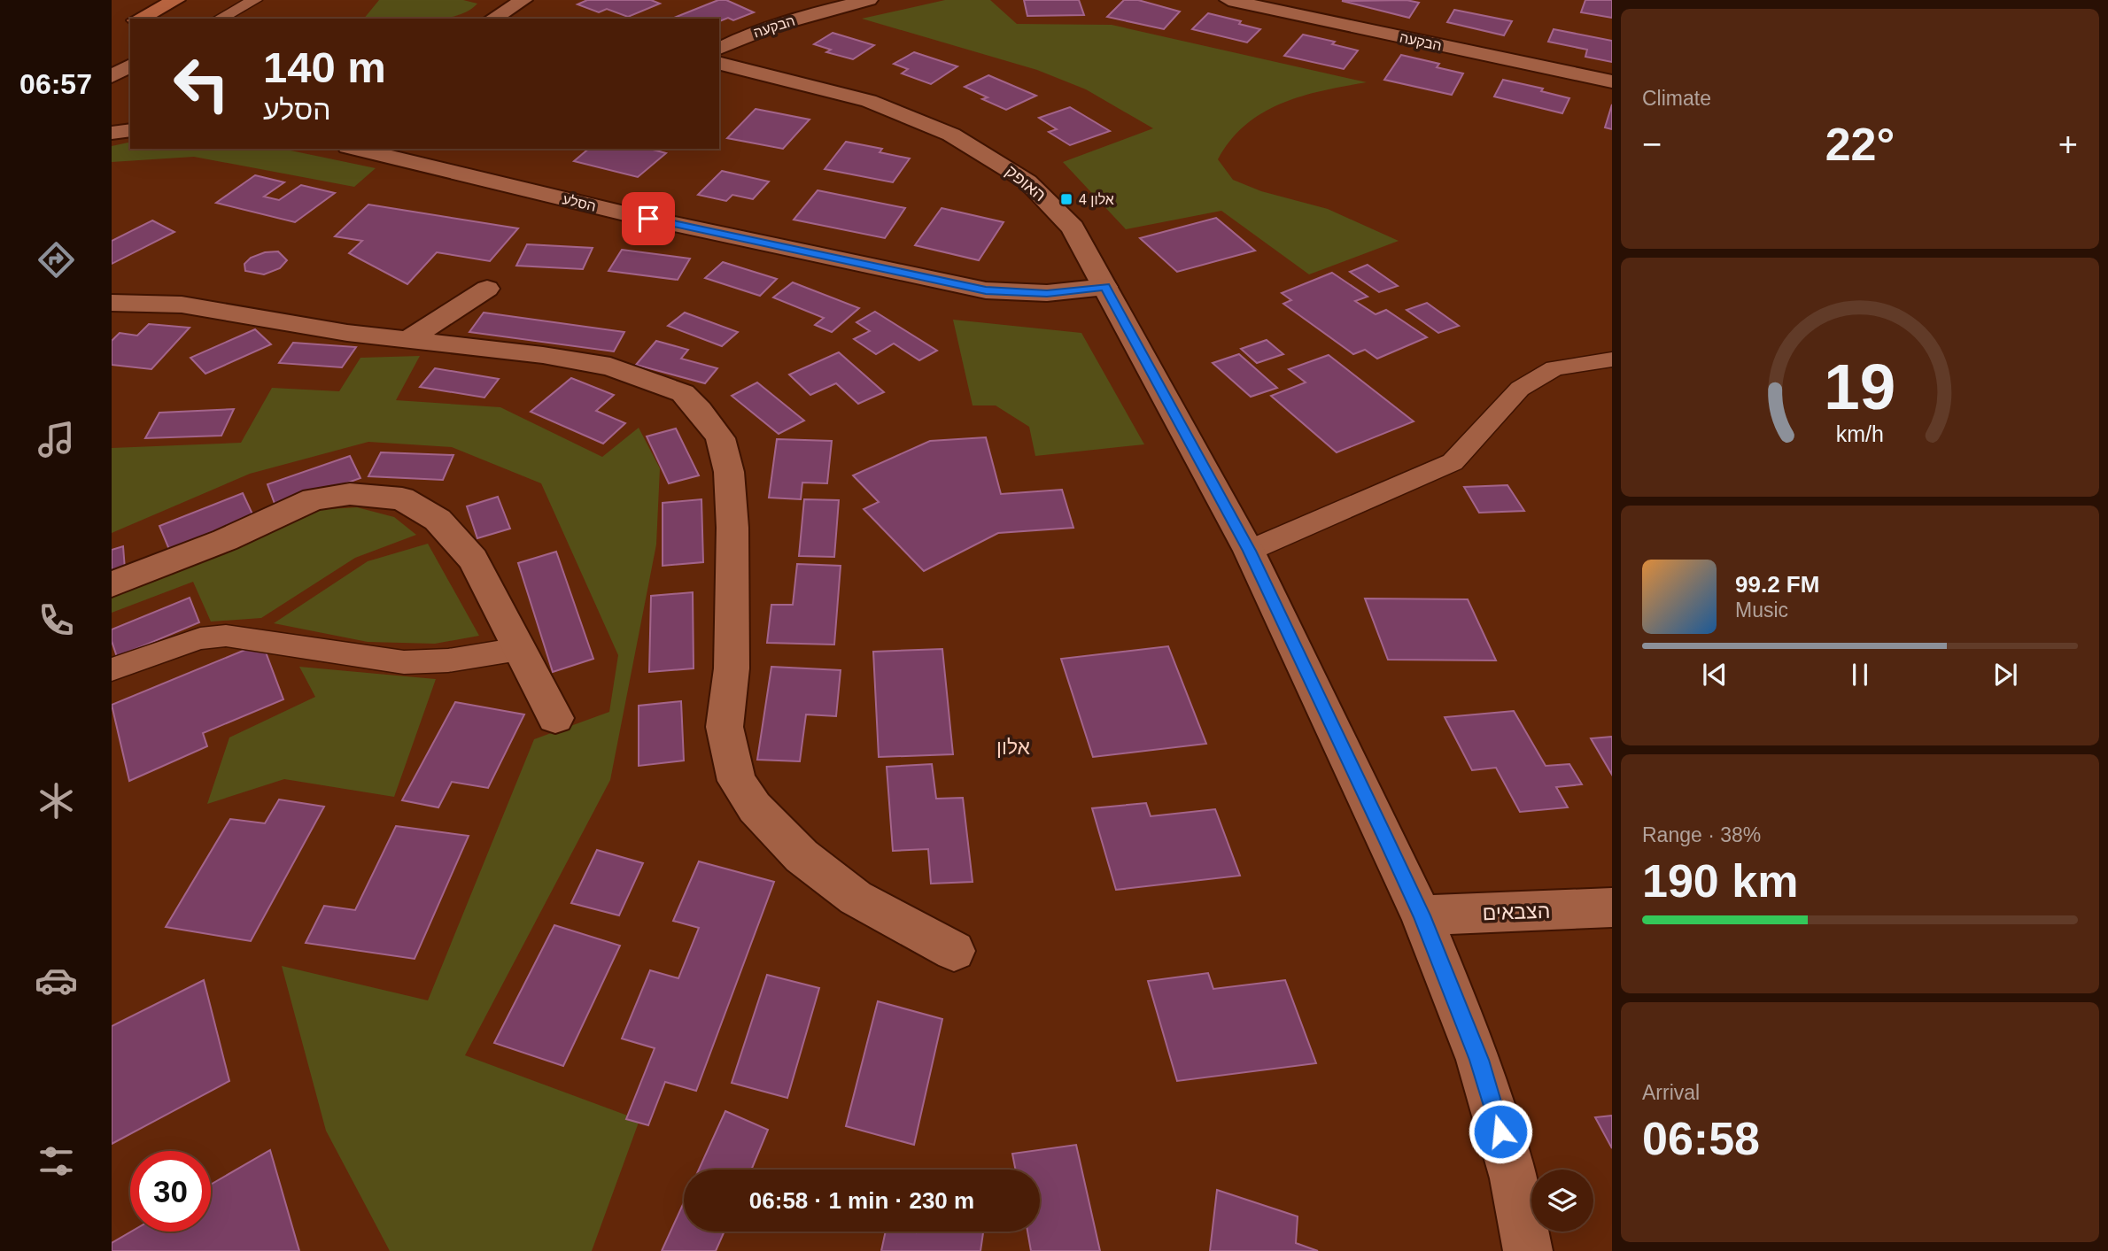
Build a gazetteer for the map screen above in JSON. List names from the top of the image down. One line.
{"streets":{"street":["הבקעה","האופק","הסלע","הצבאים"]},"crossings":[["האופק","הסלע"],["האופק","הצבאים"]],"districts":["אלון"],"places":{"transit":["אלון 4"]},"page":{"tabs":"06:57","tile":["Climate",["Range · 38%","190 km"],["Arrival","06:58"]],"turn":["140 m","הסלע"],"heat":["−","22°","+"],"song":["99.2 FM","Music"],"limit":"30","trip":"06:58 · 1 min · 230 m","gauge":["19","km/h"]}}
